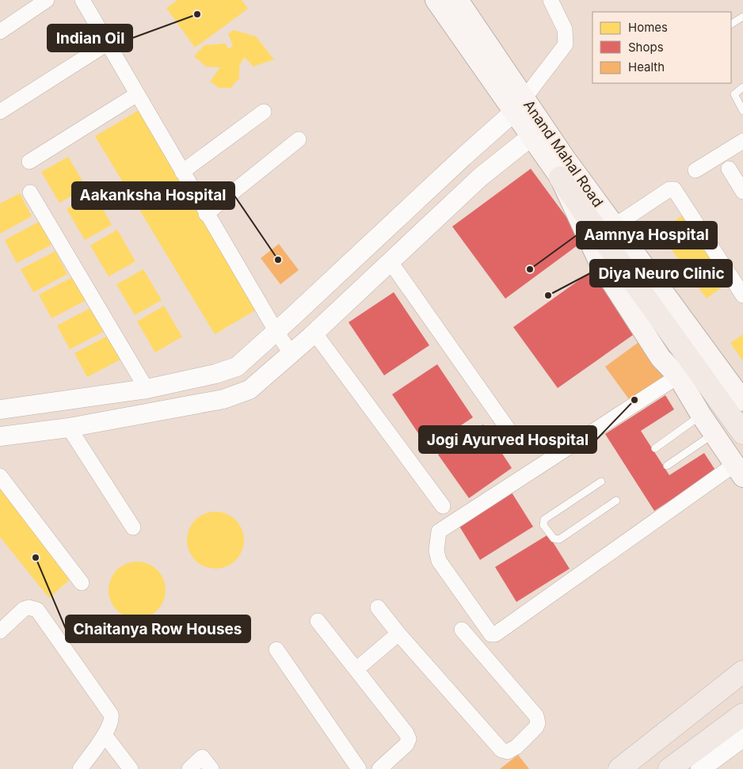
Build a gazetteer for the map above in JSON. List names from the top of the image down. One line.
{"streets":{"main road":["Anand Mahal Road"]},"places":["Indian Oil","Aakanksha Hospital","Aamnya Hospital","Diya Neuro Clinic","Jogi Ayurved Hospital","Chaitanya Row Houses"],"legend":["Homes","Shops","Health"]}
